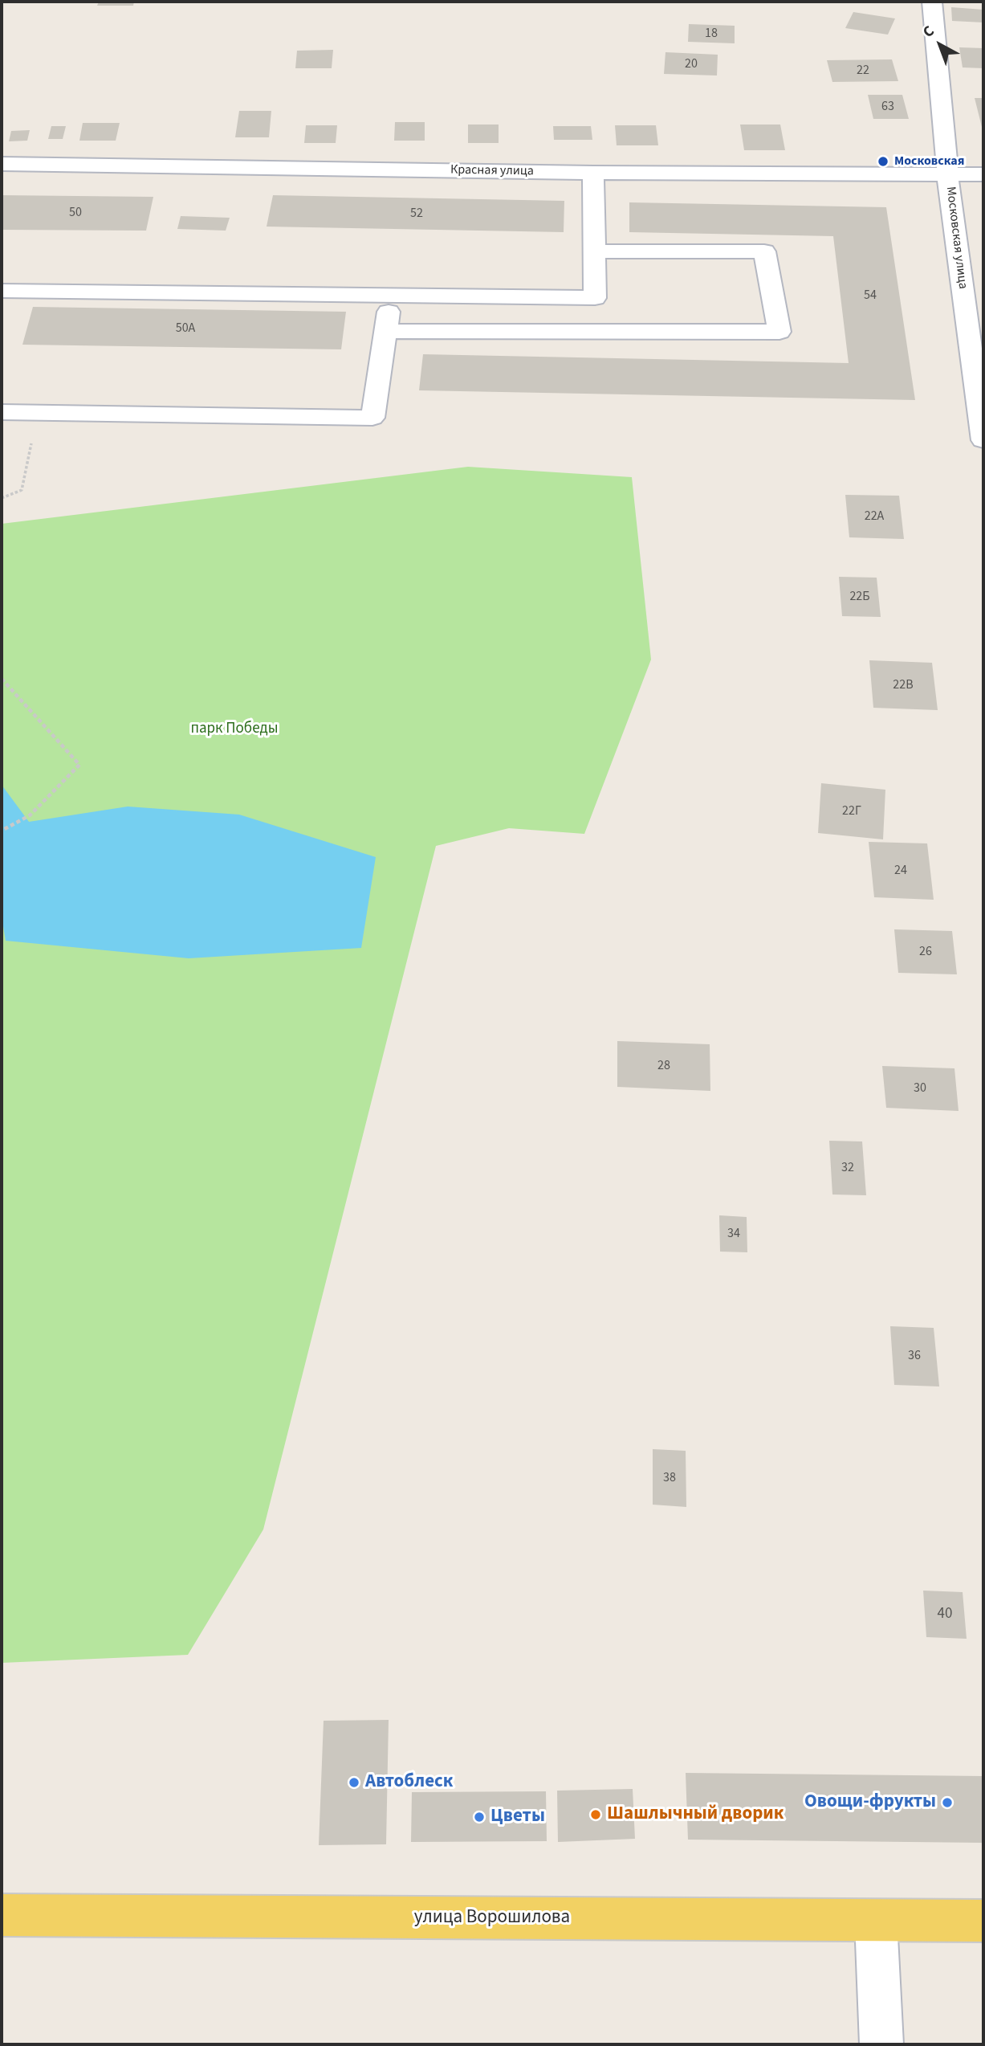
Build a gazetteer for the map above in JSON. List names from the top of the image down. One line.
{"streets":{"main road":["улица Ворошилова"],"street":["Красная улица","Московская улица"]},"crossings":[["Красная улица","Московская улица"]],"parks":["парк Победы"],"places":["Московская","Автоблеск","Овощи-фрукты","Шашлычный дворик","Цветы"],"house_numbers":["18","20","22","63","50","52","54","50А","22А","22Б","22В","22Г","24","26","28","30","32","34","36","38","40"],"north":"top left"}
